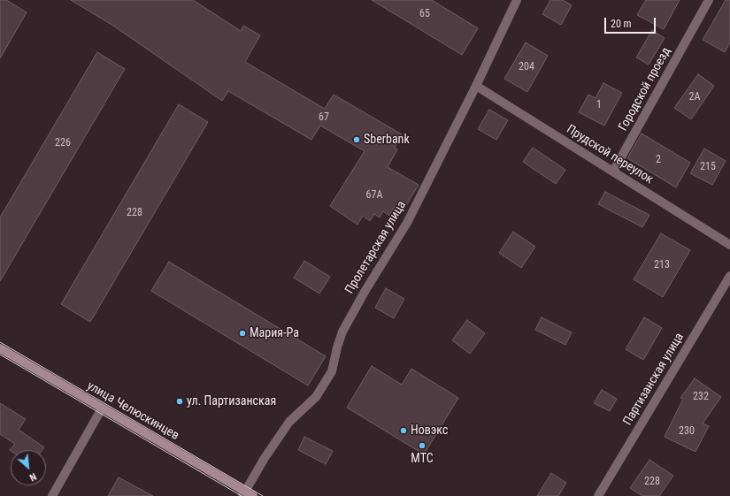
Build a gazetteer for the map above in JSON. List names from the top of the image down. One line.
{"streets":{"main road":["улица Челюскинцев"],"street":["Городской проезд","Прудской переулок","Пролетарская улица","Партизанская улица"]},"crossings":[["Городской проезд","Прудской переулок"],["Прудской переулок","Пролетарская улица"],["Пролетарская улица","улица Челюскинцев"]],"places":["Sberbank","Мария-Ра","ул. Партизанская","Новэкс","МТС"],"house_numbers":["65","204","2А","1","67","226","2","215","67А","228","213","232","230","228"],"scale_bar":"20 m","north":"bottom right"}
